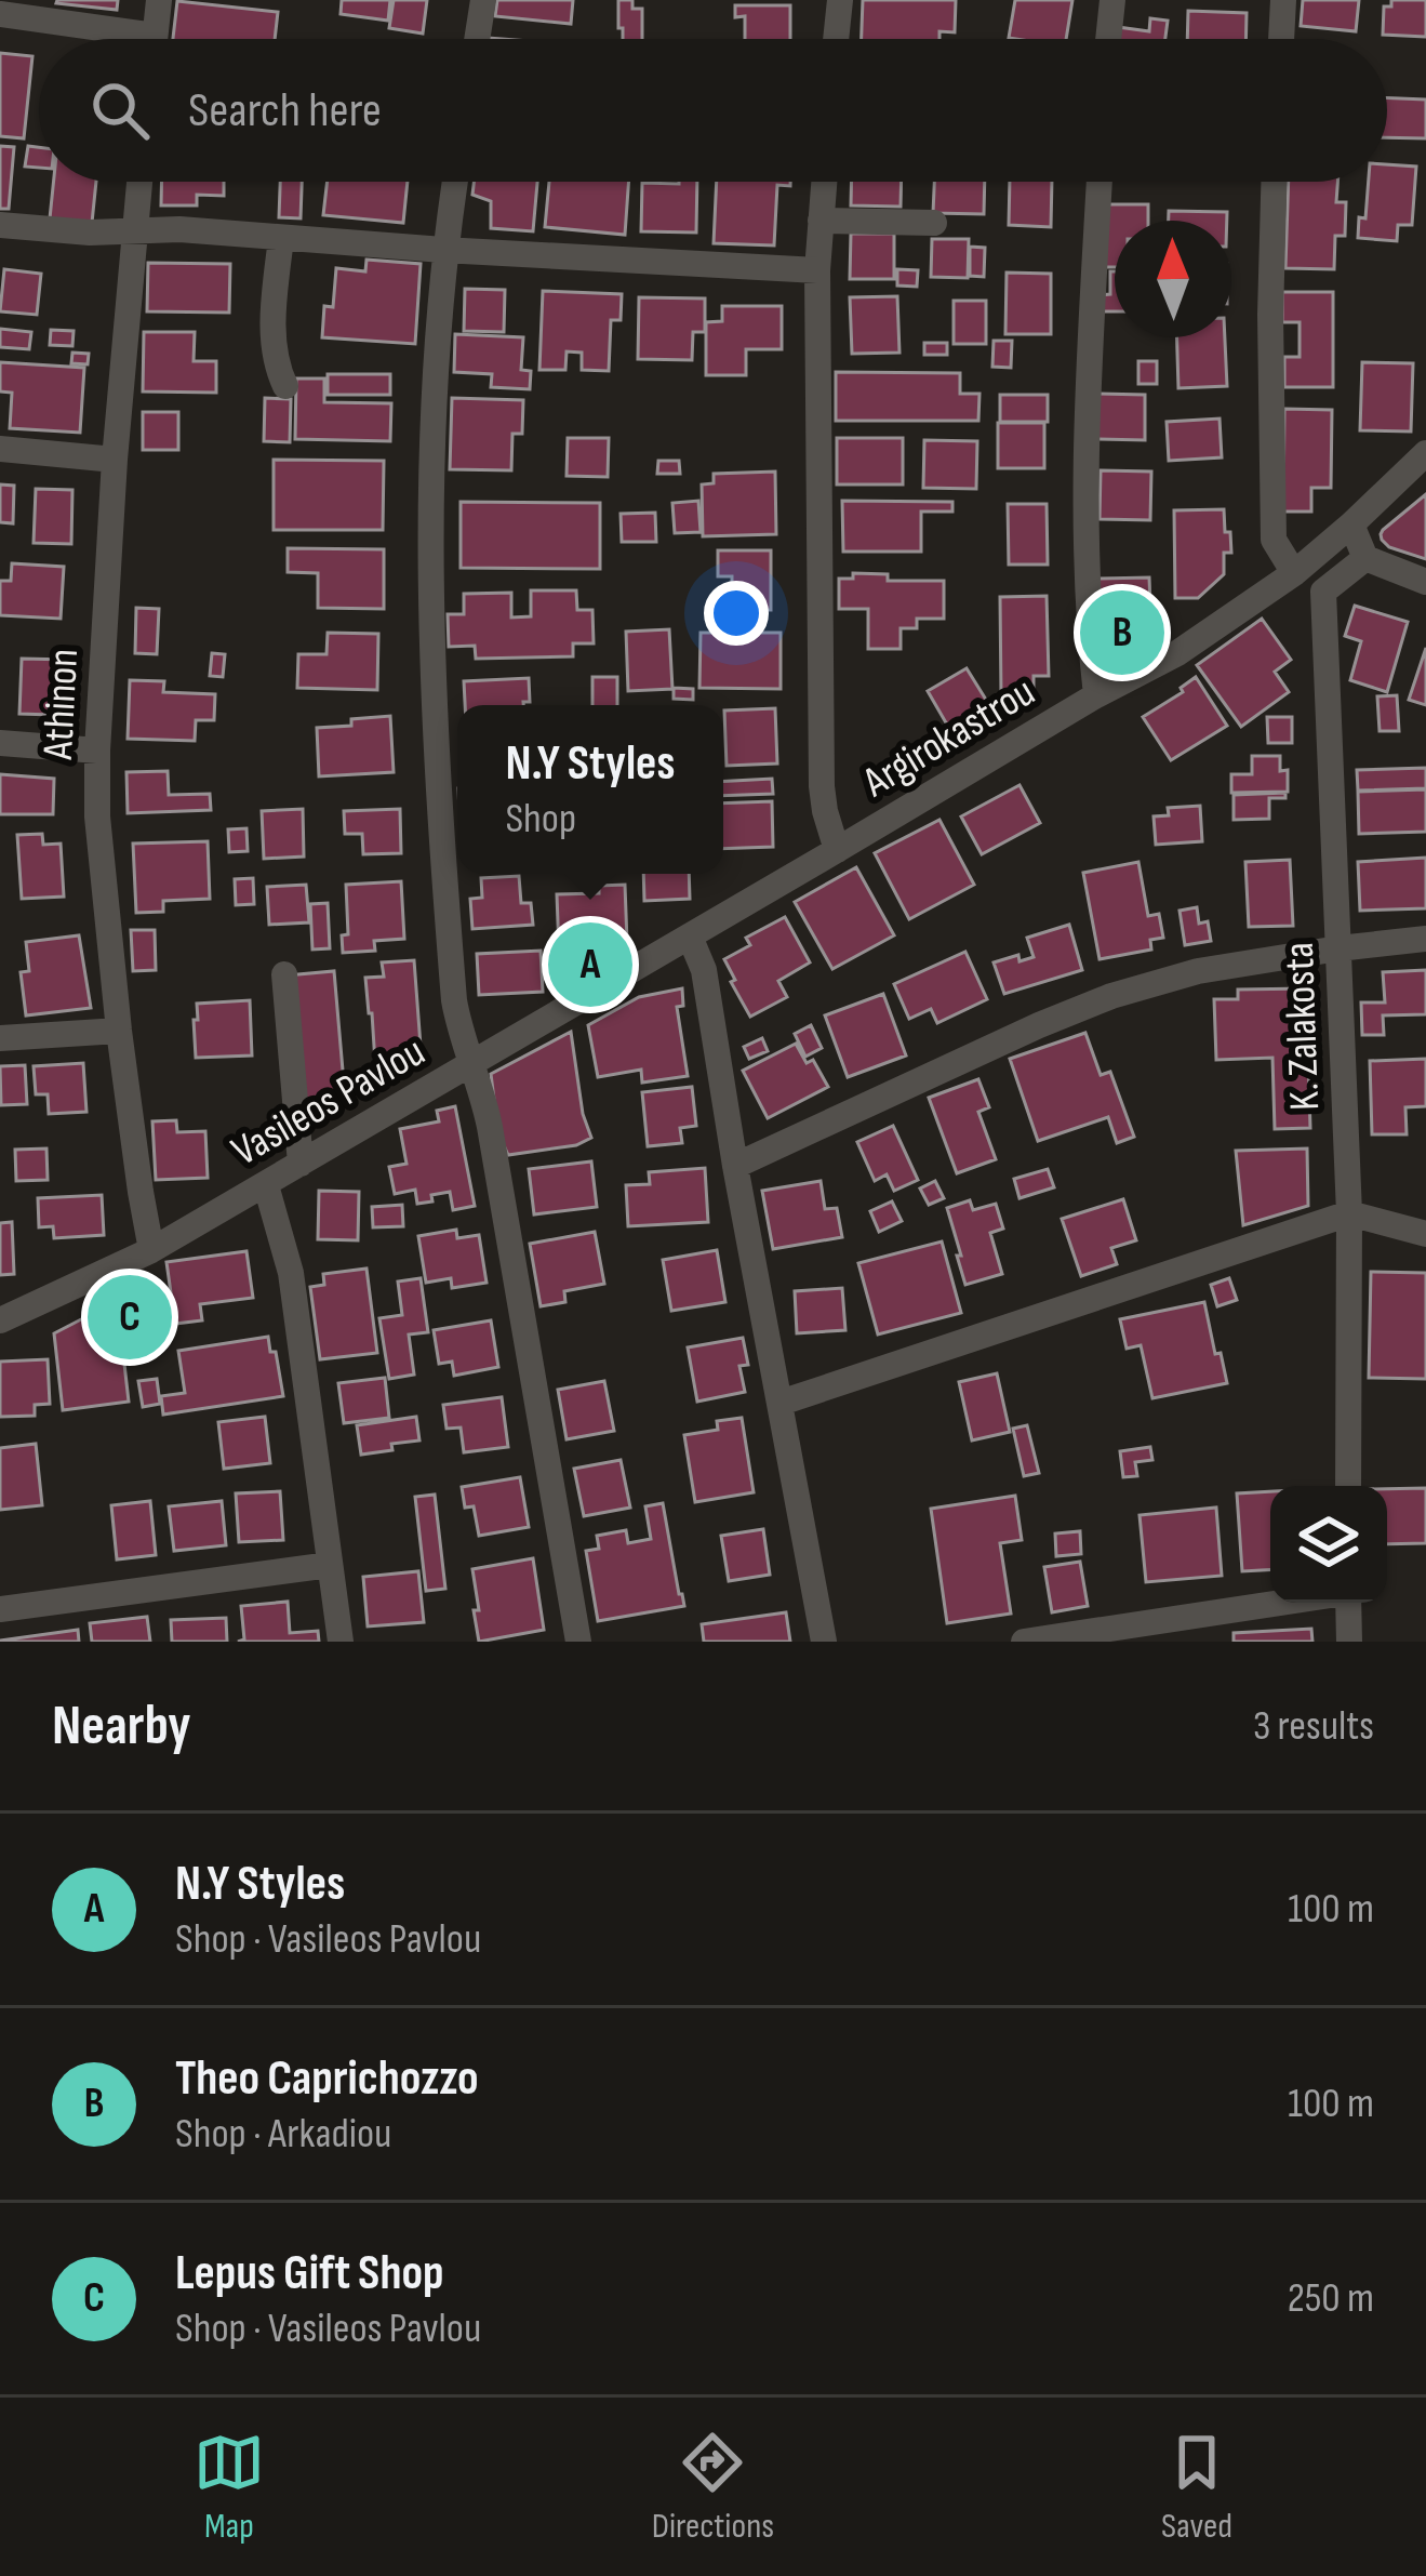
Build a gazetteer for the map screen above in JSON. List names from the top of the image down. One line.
{"streets":{"street":["Athinon","Argirokastrou","K. Zalakosta","Vasileos Pavlou"]},"crossings":[["Athinon","Vasileos Pavlou"],["Argirokastrou","Vasileos Pavlou"]],"north":"top","page":{"search":"Search here","pins":["B","A","C"],"popup":["N.Y Styles","Shop"],"heading":["Nearby","3 results"],"list":[{"mark":"A","name":"N.Y Styles","note":"Shop · Vasileos Pavlou","value":"100 m"},{"mark":"B","name":"Theo Caprichozzo","note":"Shop · Arkadiou","value":"100 m"},{"mark":"C","name":"Lepus Gift Shop","note":"Shop · Vasileos Pavlou","value":"250 m"}],"nav":["Map","Directions","Saved"]}}
